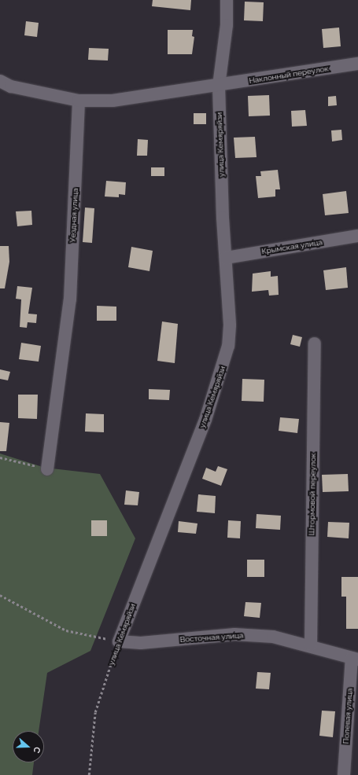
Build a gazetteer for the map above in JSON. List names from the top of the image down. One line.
{"streets":{"street":["Наклонный переулок","улица Кемяряйзи","Уездная улица","Крымская улица","Штормовой переулок","Восточная улица","Полевая улица"]},"crossings":[["Наклонный переулок","улица Кемяряйзи"],["улица Кемяряйзи","Крымская улица"],["улица Кемяряйзи","Восточная улица"],["Штормовой переулок","Восточная улица"],["Восточная улица","Полевая улица"]],"north":"right"}
